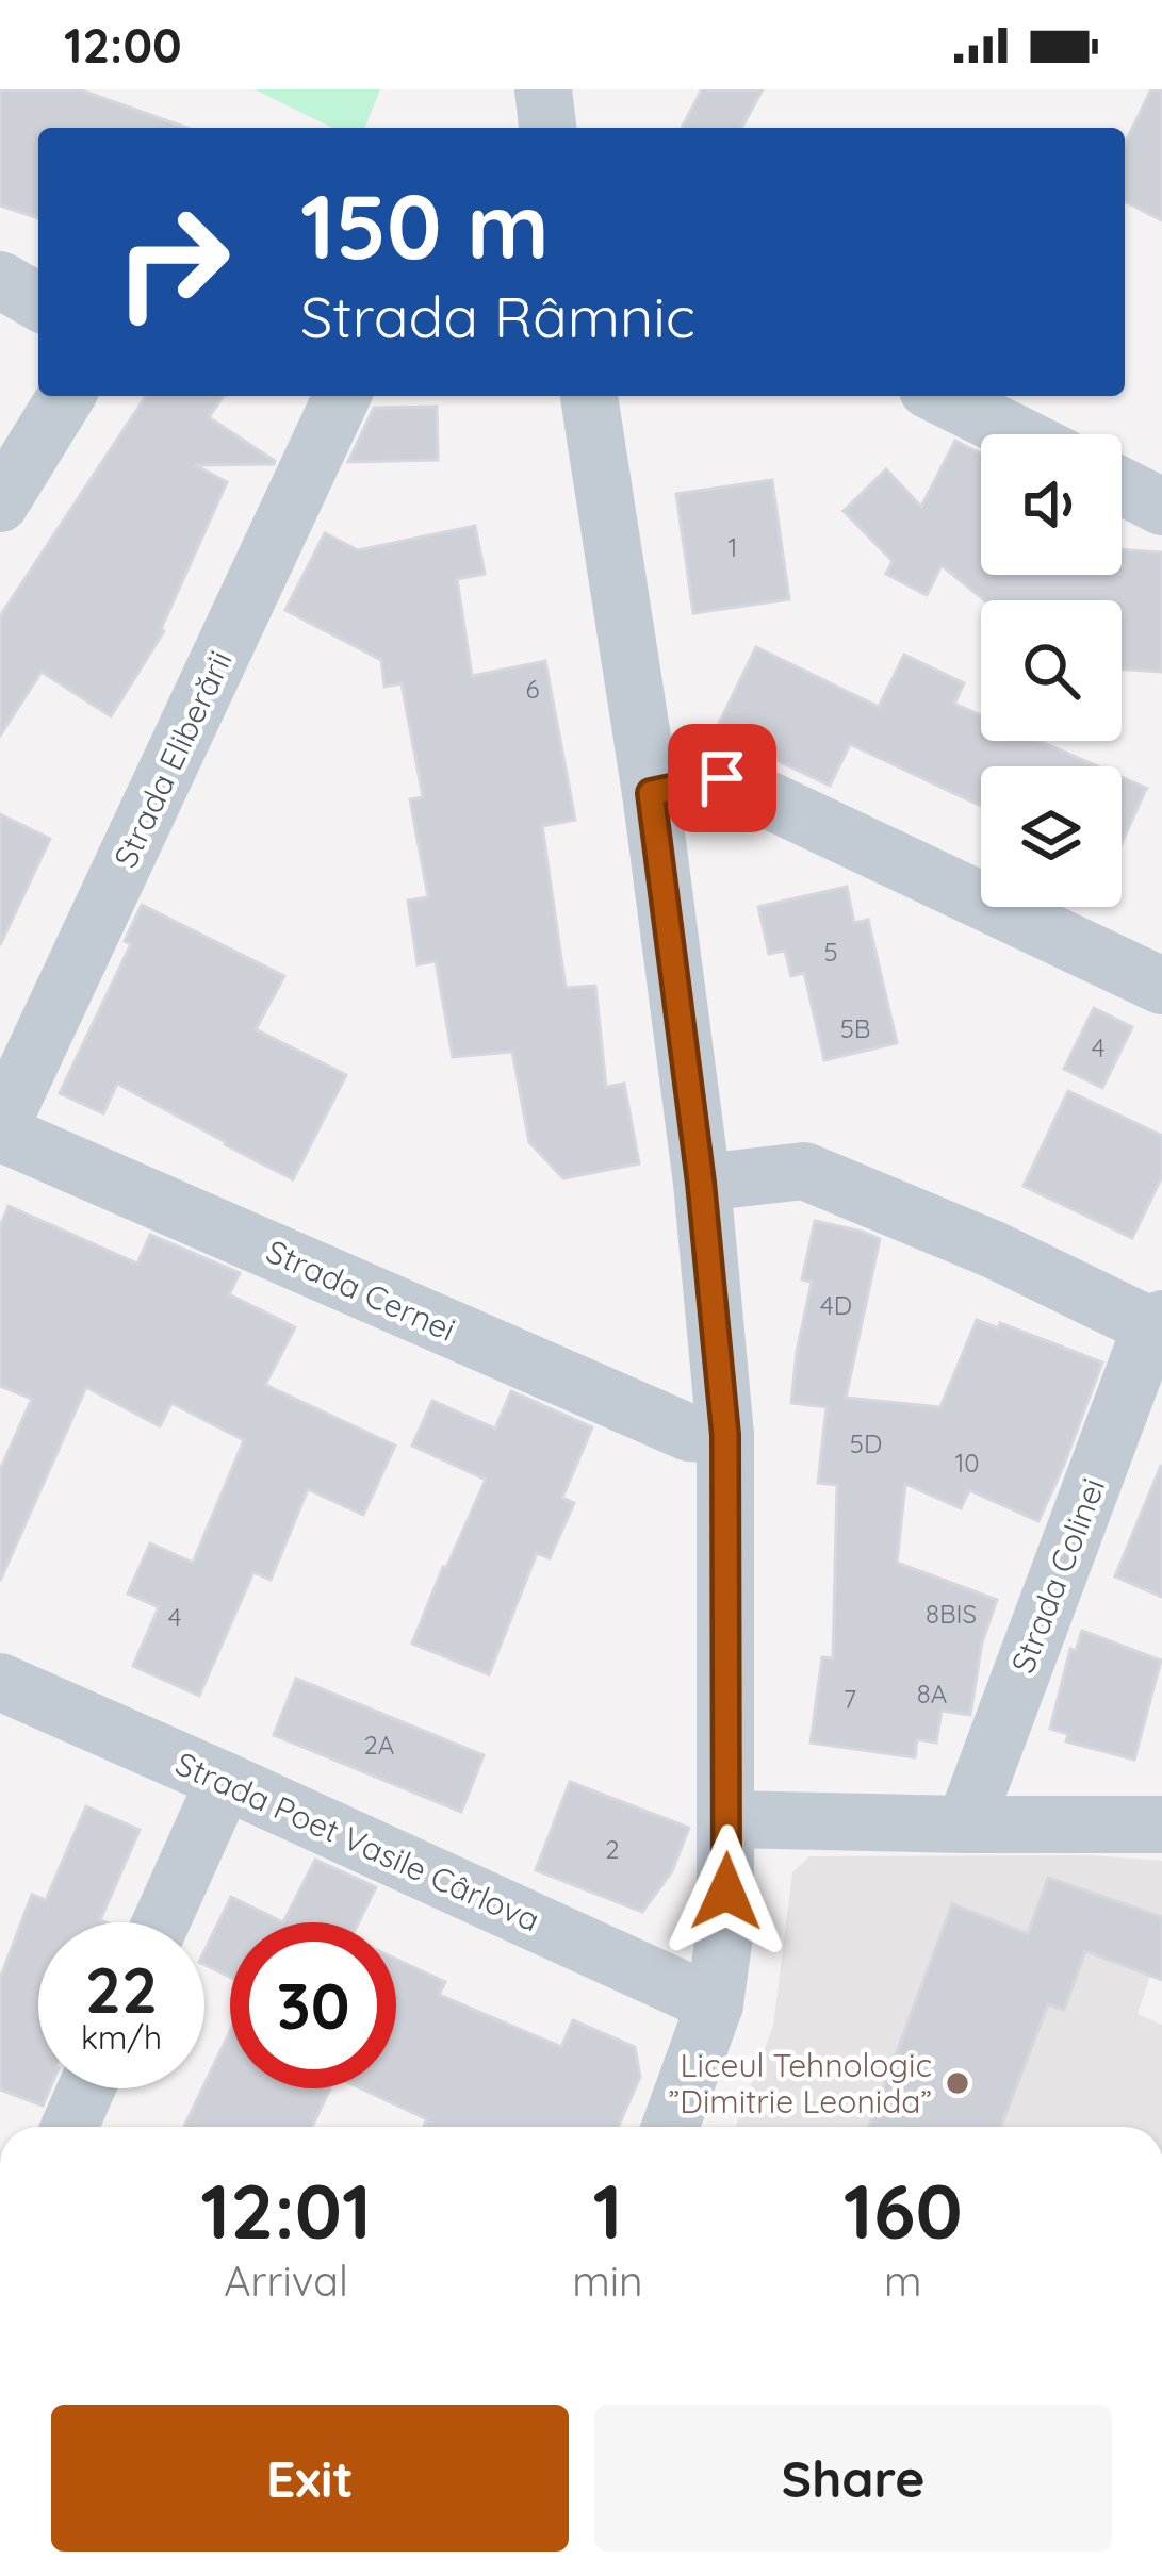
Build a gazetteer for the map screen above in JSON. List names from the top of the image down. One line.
{"streets":{"street":["Strada Eliberării","Strada Cernei","Strada Colinei","Strada Poet Vasile Cârlova"]},"crossings":[["Strada Eliberării","Strada Cernei"]],"places":["Liceul Tehnologic ”Dimitrie Leonida”"],"house_numbers":["1","6","5","5B","4","4D","5D","10","8BIS","4","8A","7","2A","2"],"page":{"status":"12:00","turn":["150 m","Strada Râmnic"],"speed":"22 km/h","limit":"30","eta":["12:01","Arrival","1","min","160","m"],"buttons":["Exit","Share"]}}
